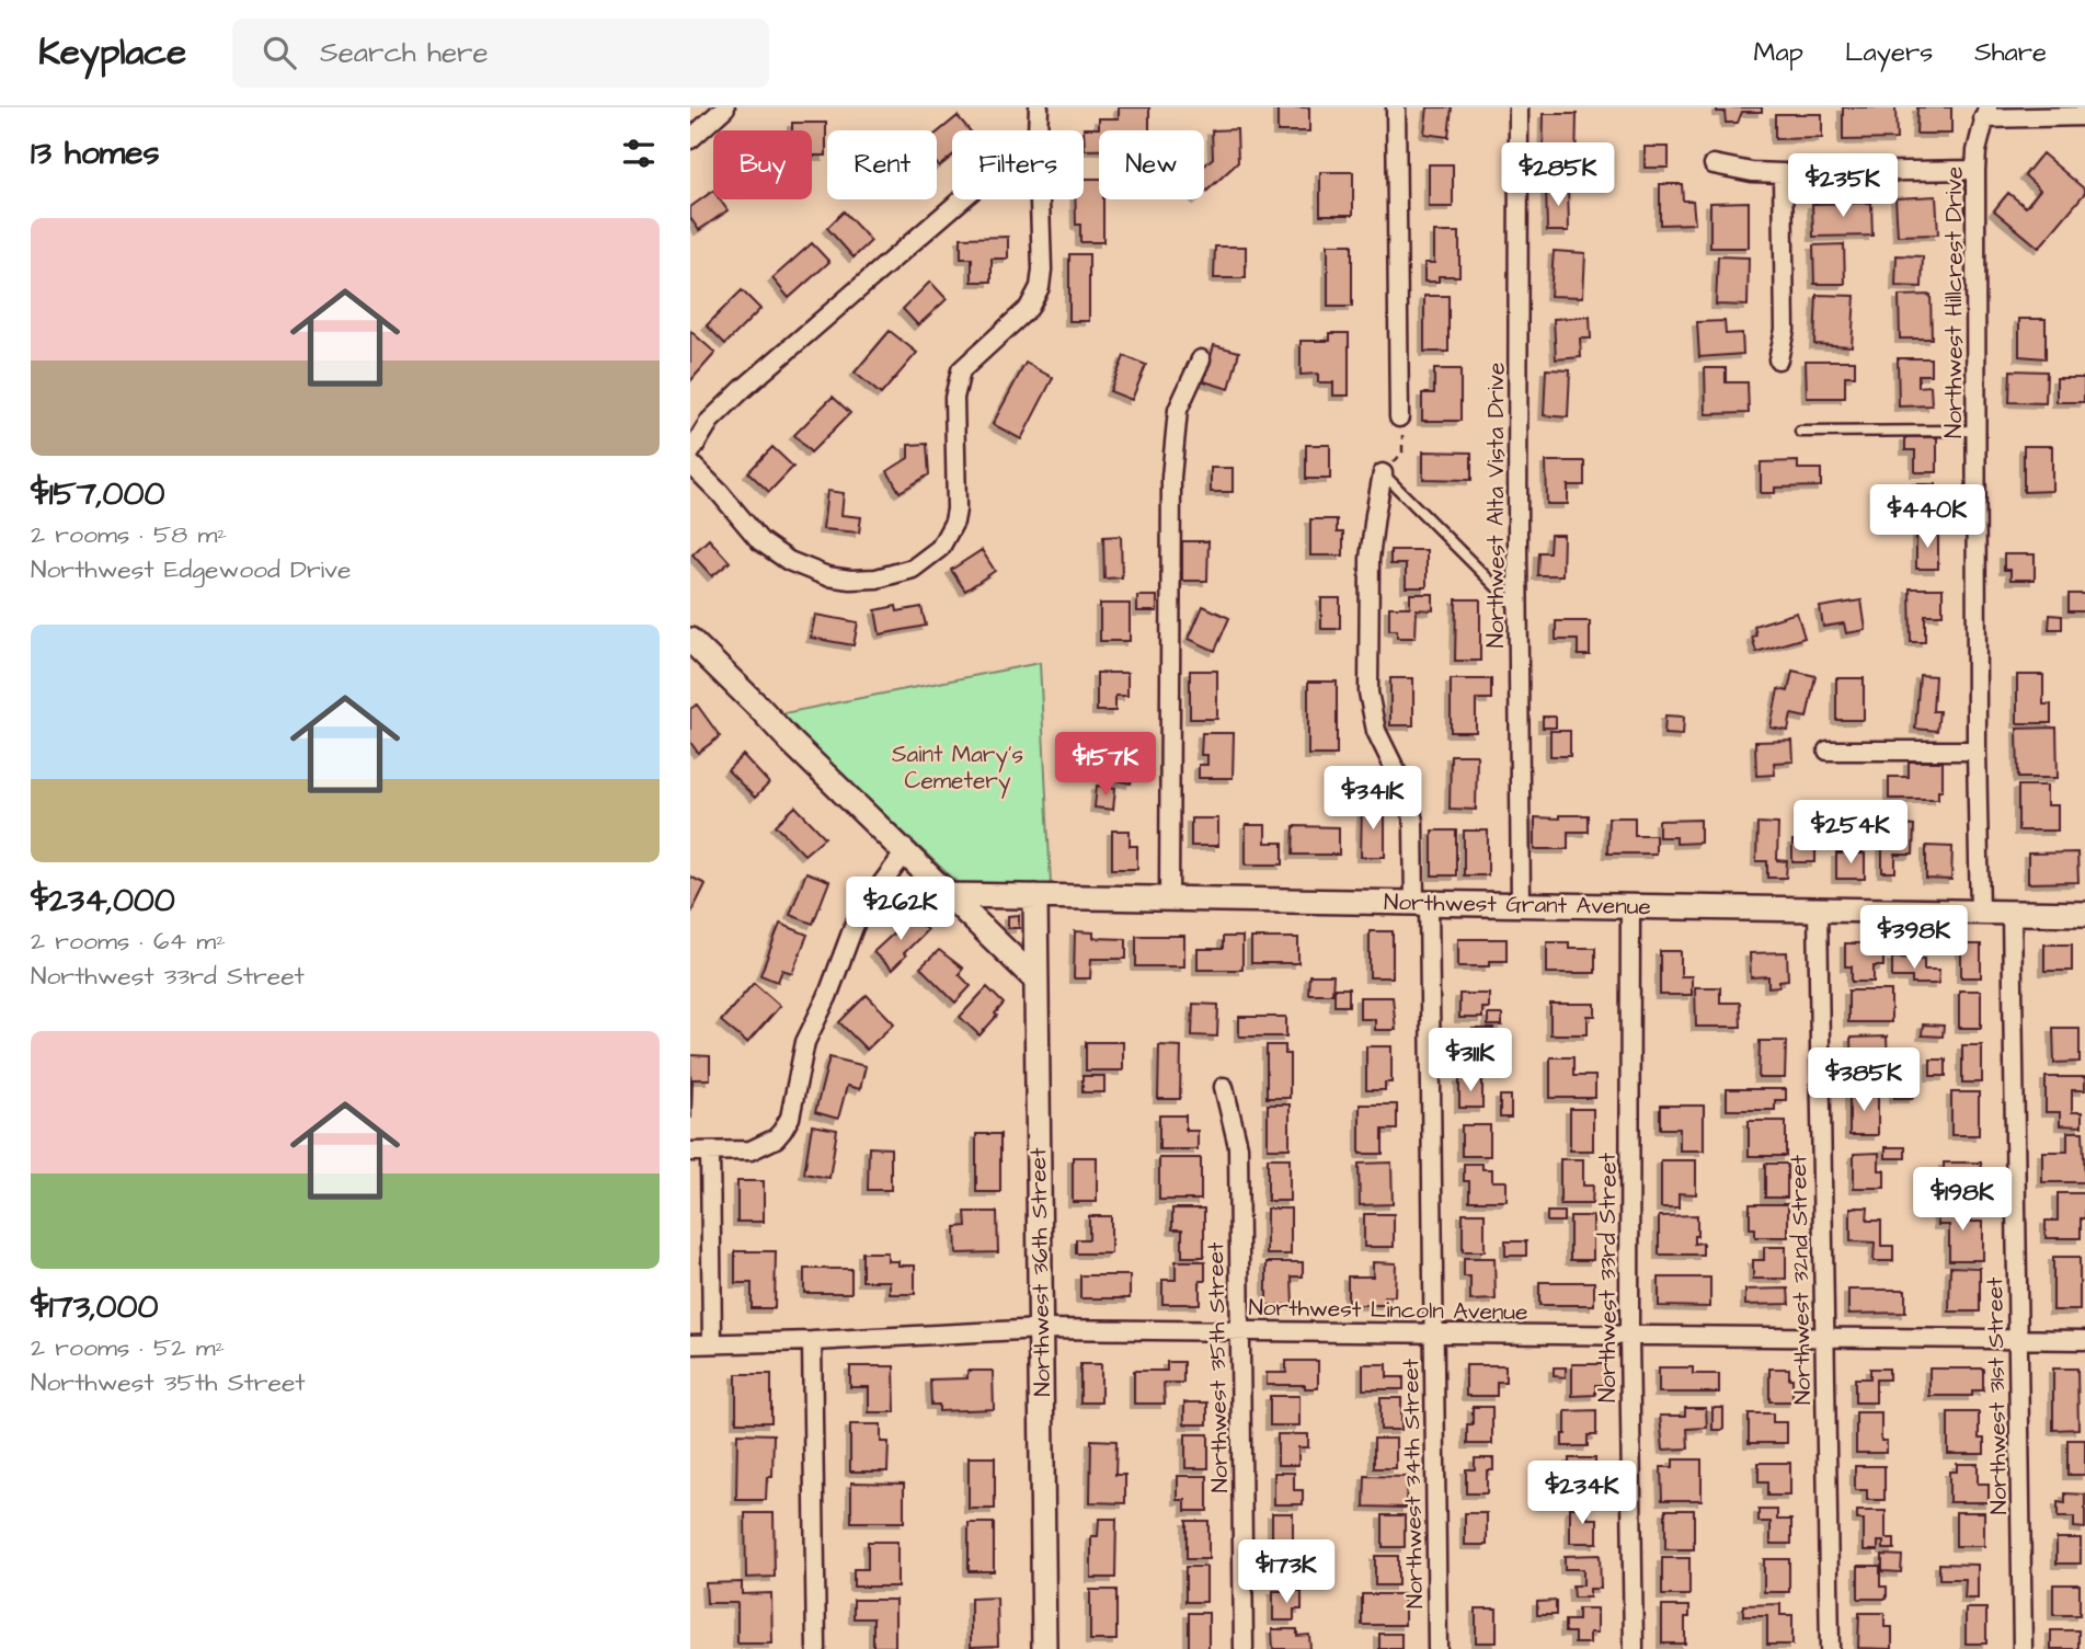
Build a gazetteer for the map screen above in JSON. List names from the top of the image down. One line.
{"streets":{"street":["Northwest Hillcrest Drive","Northwest Alta Vista Drive","Northwest Grant Avenue","Northwest 36th Street","Northwest 33rd Street","Northwest 32nd Street","Northwest Lincoln Avenue","Northwest 35th Street","Northwest 31st Street","Northwest 34th Street"]},"crossings":[["Northwest Hillcrest Drive","Northwest Grant Avenue"],["Northwest Alta Vista Drive","Northwest Grant Avenue"],["Northwest Grant Avenue","Northwest 36th Street"],["Northwest Grant Avenue","Northwest 33rd Street"],["Northwest Grant Avenue","Northwest 32nd Street"],["Northwest Grant Avenue","Northwest 31st Street"],["Northwest Grant Avenue","Northwest 34th Street"],["Northwest 36th Street","Northwest Lincoln Avenue"],["Northwest 33rd Street","Northwest Lincoln Avenue"],["Northwest 32nd Street","Northwest Lincoln Avenue"],["Northwest Lincoln Avenue","Northwest 35th Street"],["Northwest Lincoln Avenue","Northwest 31st Street"],["Northwest Lincoln Avenue","Northwest 34th Street"]],"parks":["Saint Mary's Cemetery"],"page":{"header":"Keyplace","search":"Search here","nav":["Map","Layers","Share"],"heading":"13 homes","chip":["Buy","Rent","Filters","New"],"price":["$285K","$235K","$440K","$157K","$341K","$254K","$262K","$398K","$311K","$385K","$198K","$234K","$173K"],"list":[{"name":"$157,000","note":"2 rooms · 58 m² · Northwest Edgewood Drive"},{"name":"$234,000","note":"2 rooms · 64 m² · Northwest 33rd Street"},{"name":"$173,000","note":"2 rooms · 52 m² · Northwest 35th Street"}]}}
